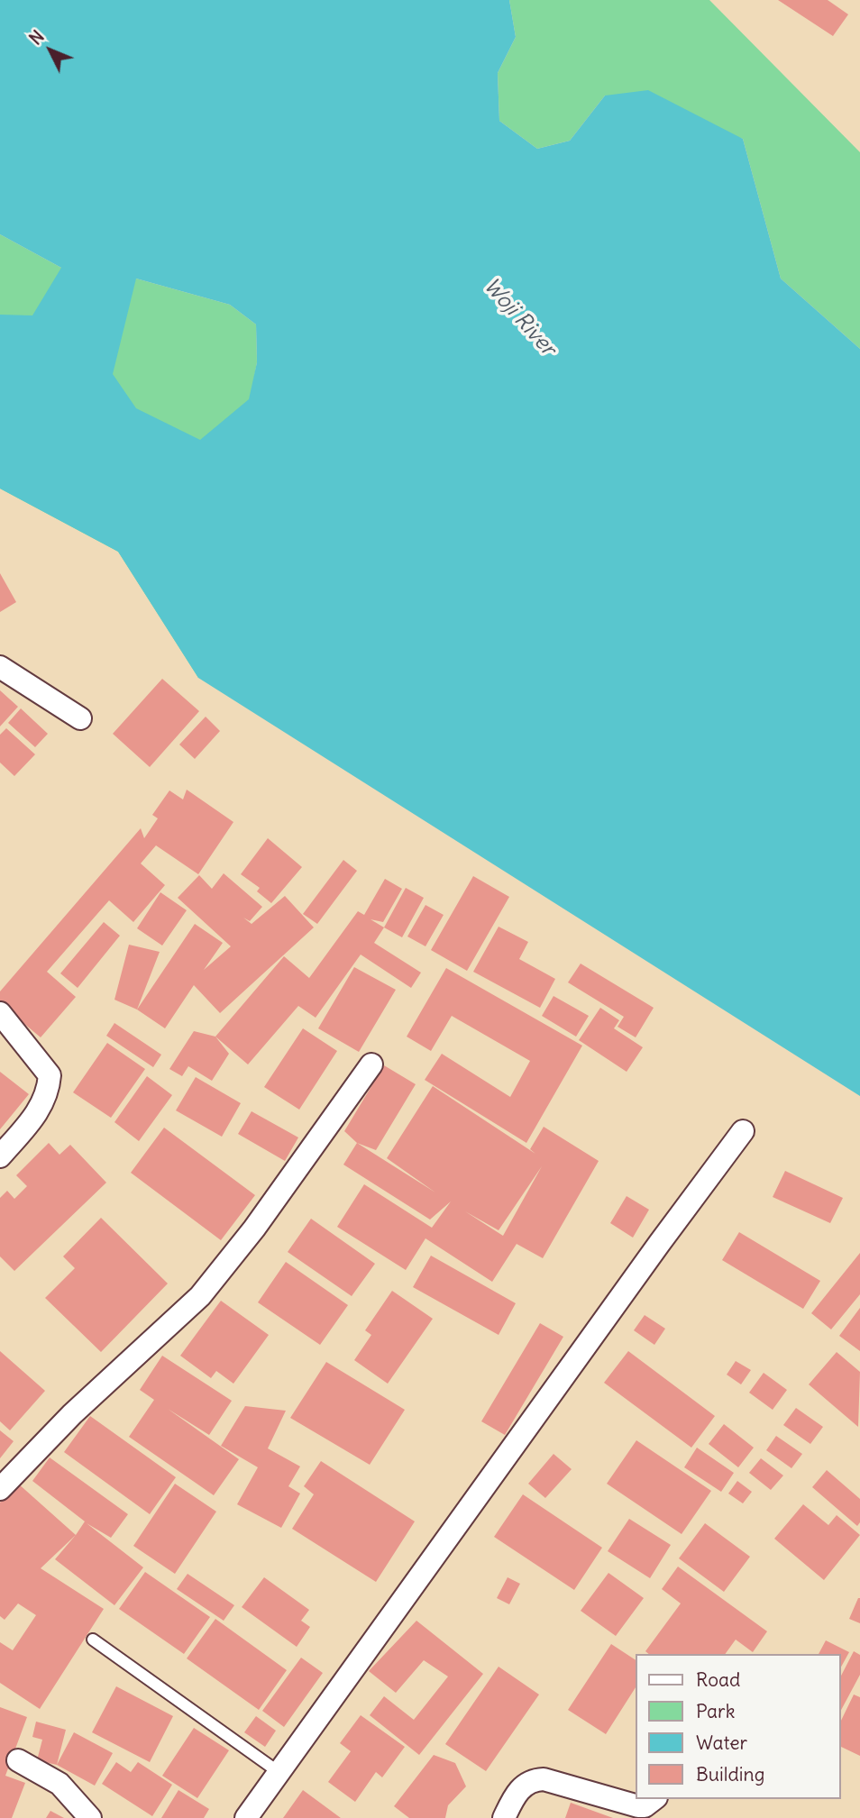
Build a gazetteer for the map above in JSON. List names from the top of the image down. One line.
{"water":["Woji River"],"legend":["Road","Park","Water","Building"],"north":"top left"}
